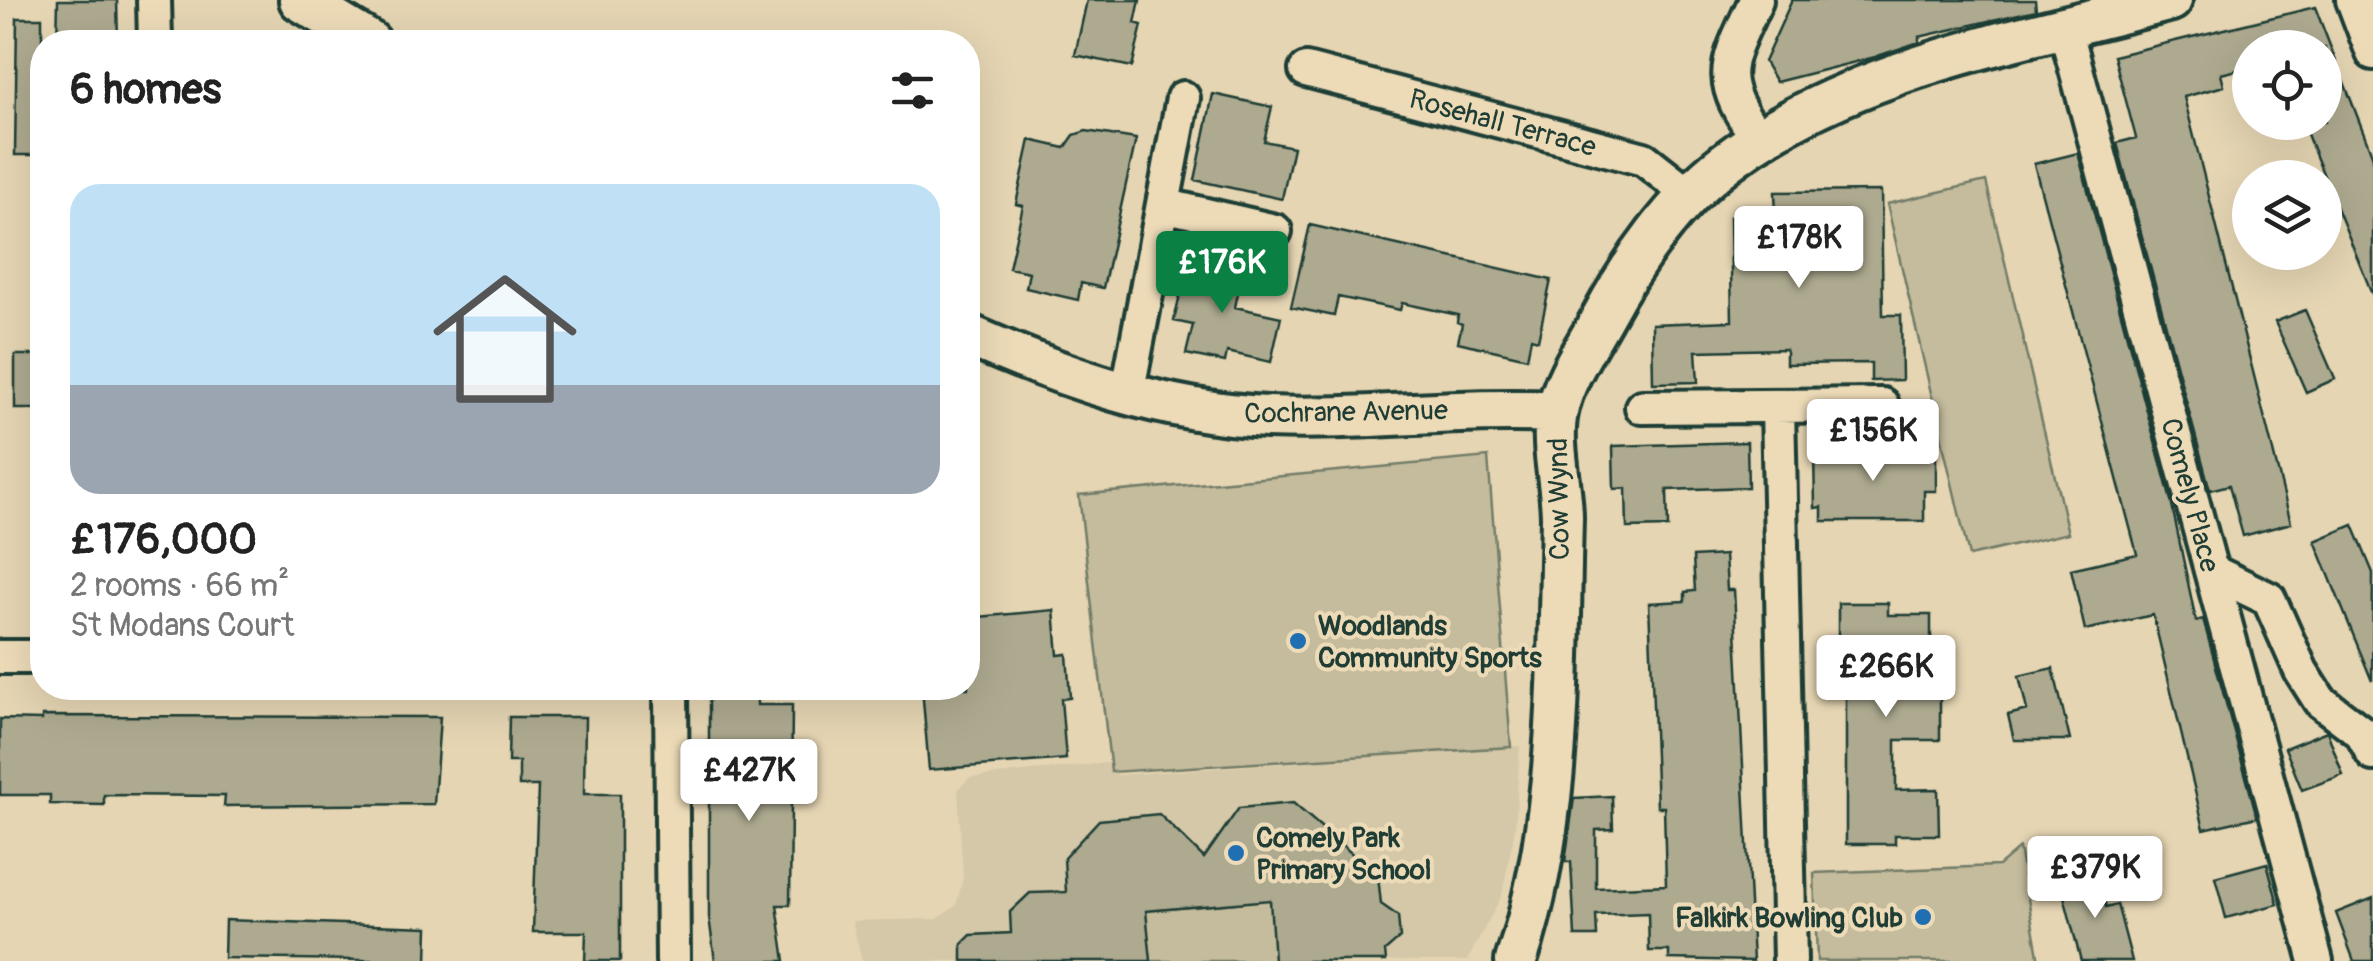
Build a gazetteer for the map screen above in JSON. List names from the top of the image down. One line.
{"streets":{"main road":["Cochrane Avenue","Cow Wynd"],"street":["Rosehall Terrace","Comely Place"]},"crossings":[["Rosehall Terrace","Cow Wynd"],["Cochrane Avenue","Cow Wynd"],["Comely Place","Cow Wynd"]],"places":["Woodlands Community Sports","Comely Park Primary School","Falkirk Bowling Club"],"page":{"heading":"6 homes","list":[{"name":"£176,000","note":"2 rooms · 66 m² · St Modans Court"}],"price":["£178K","£176K","£156K","£266K","£427K","£379K"]}}
